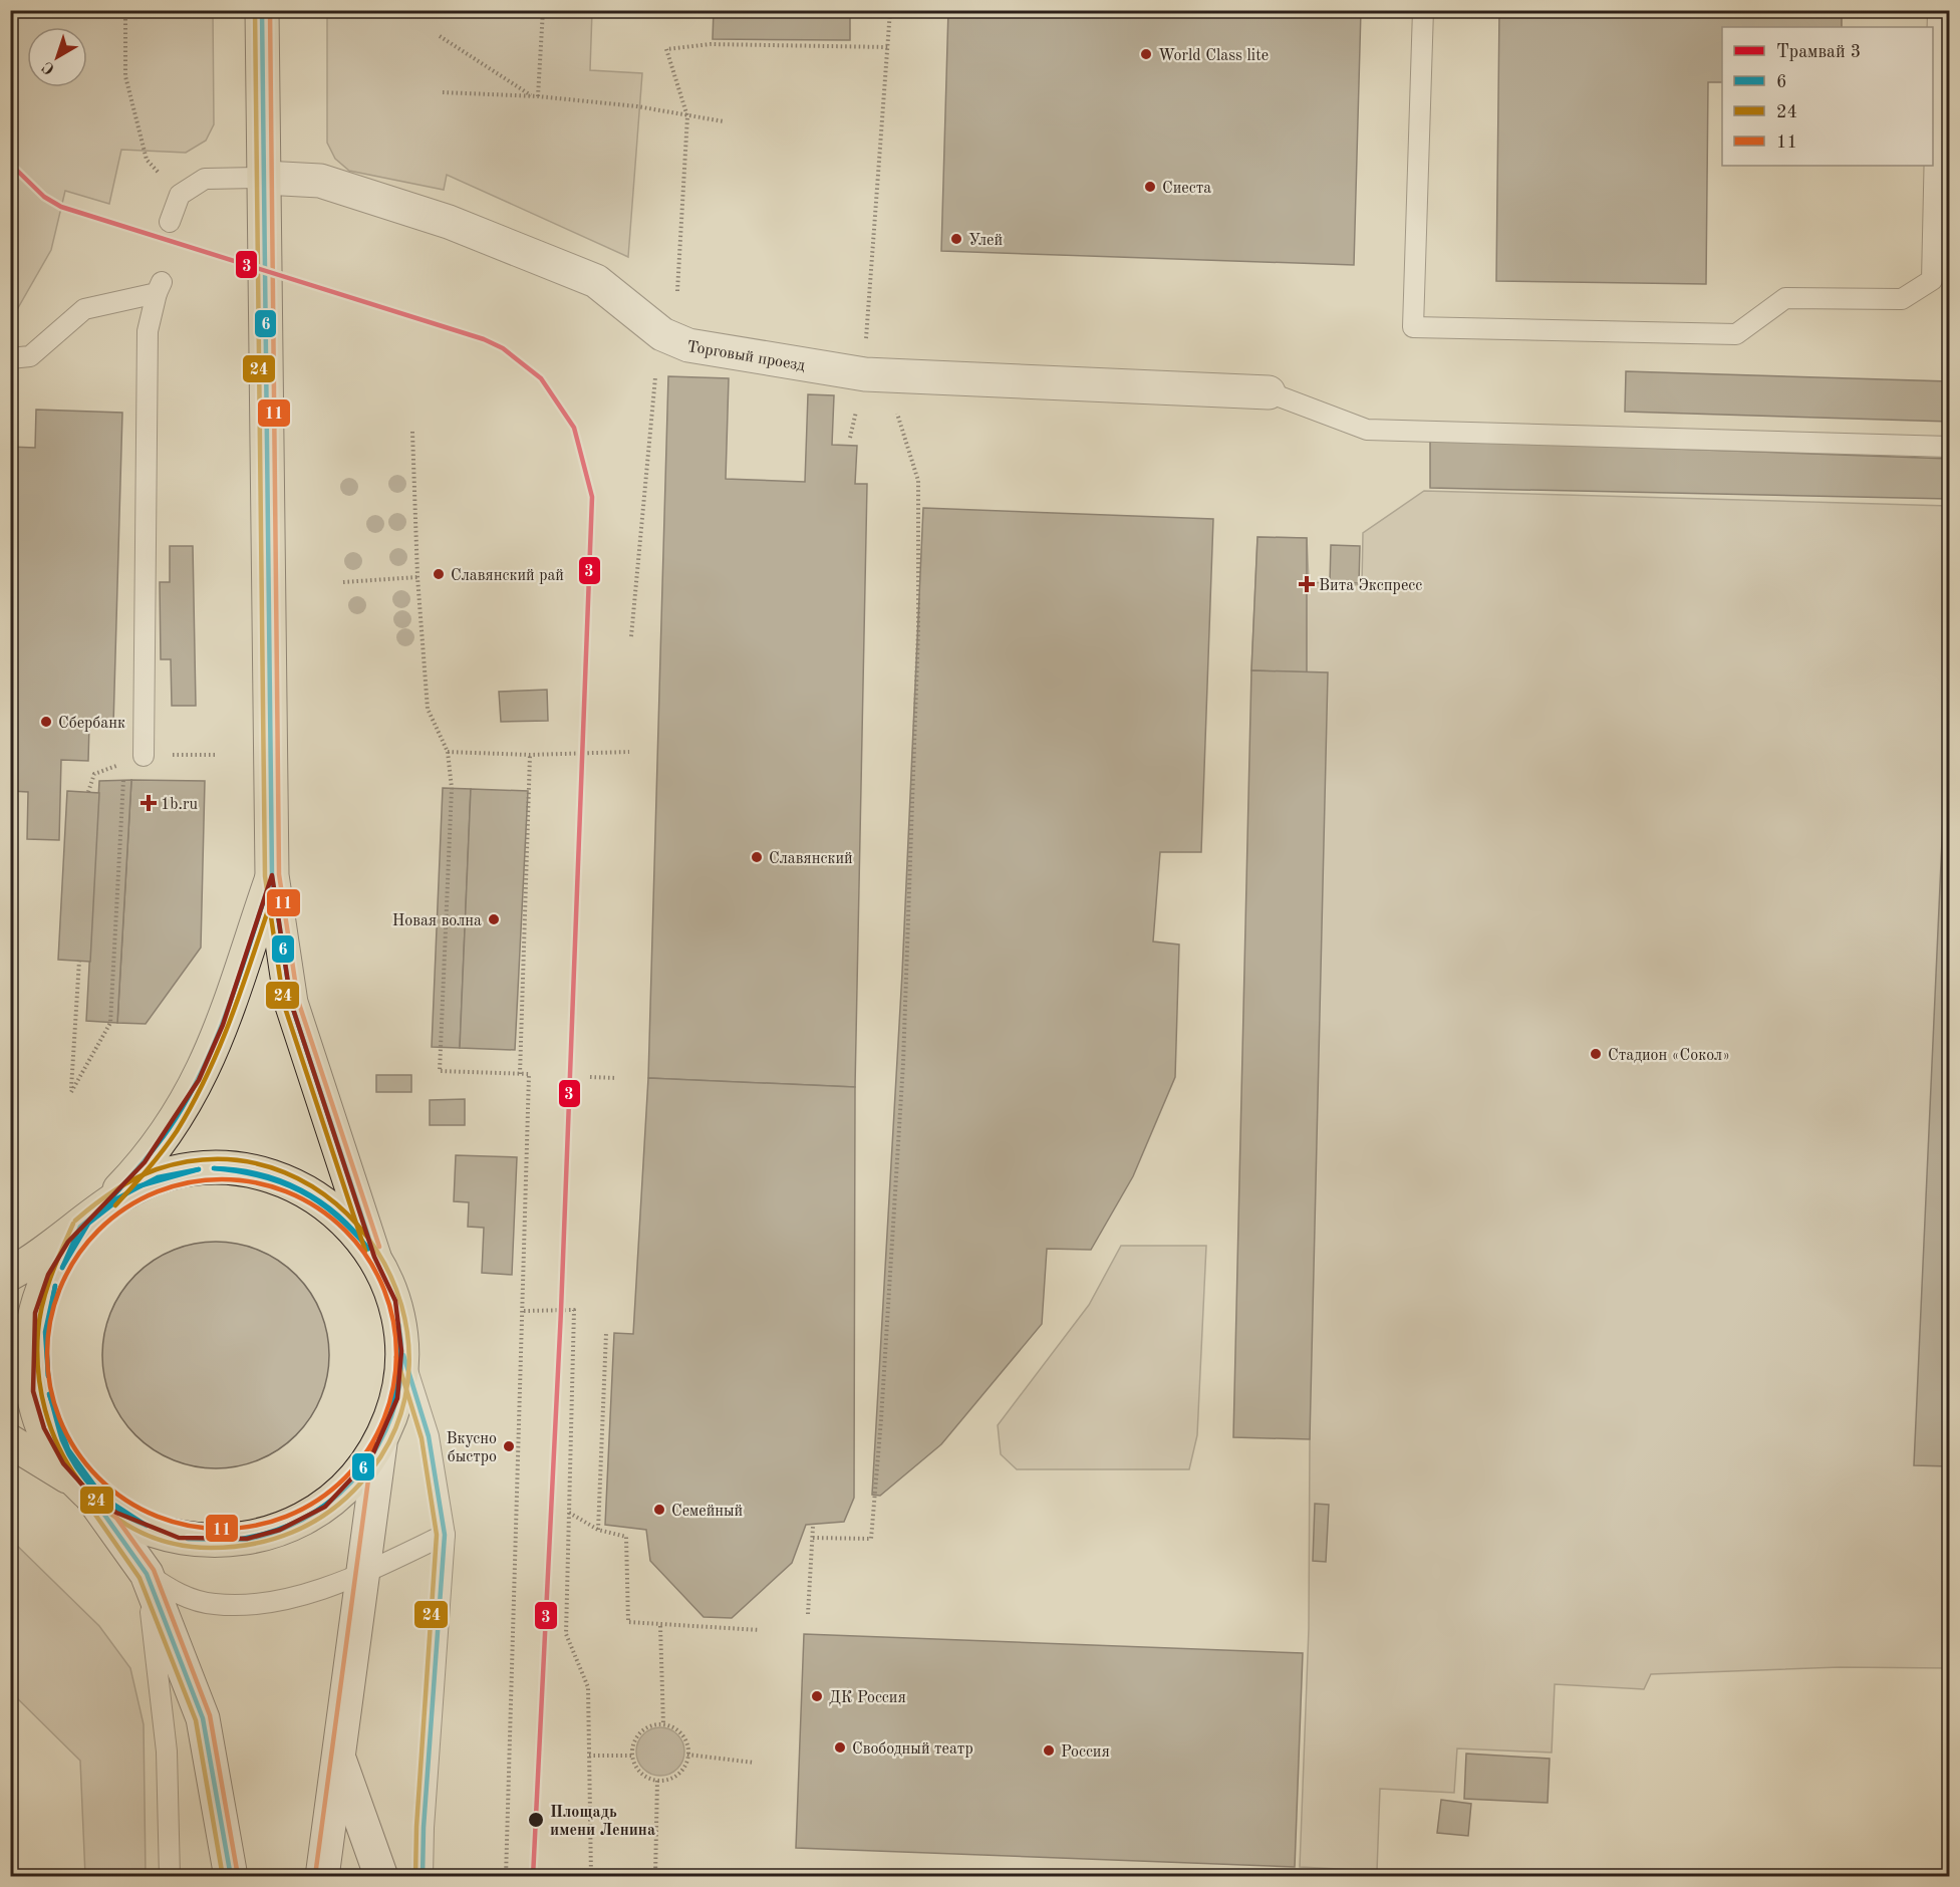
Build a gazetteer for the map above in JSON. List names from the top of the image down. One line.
{"streets":{"street":["Торговый проезд"]},"places":{"other":["World Class lite","Сиеста","Улей","Славянский рай","Сбербанк","Славянский","Новая волна","Стадион «Сокол»","Вкусно быстро","Семейный","ДК Россия","Свободный театр","Россия","Площадь имени Ленина"],"health":["Вита Экспресс","1b.ru"]},"lines":["transit line 6","transit line 24","transit line 11","tram line 3"],"legend":["Трамвай 3","6","24","11"],"north":"bottom left"}
